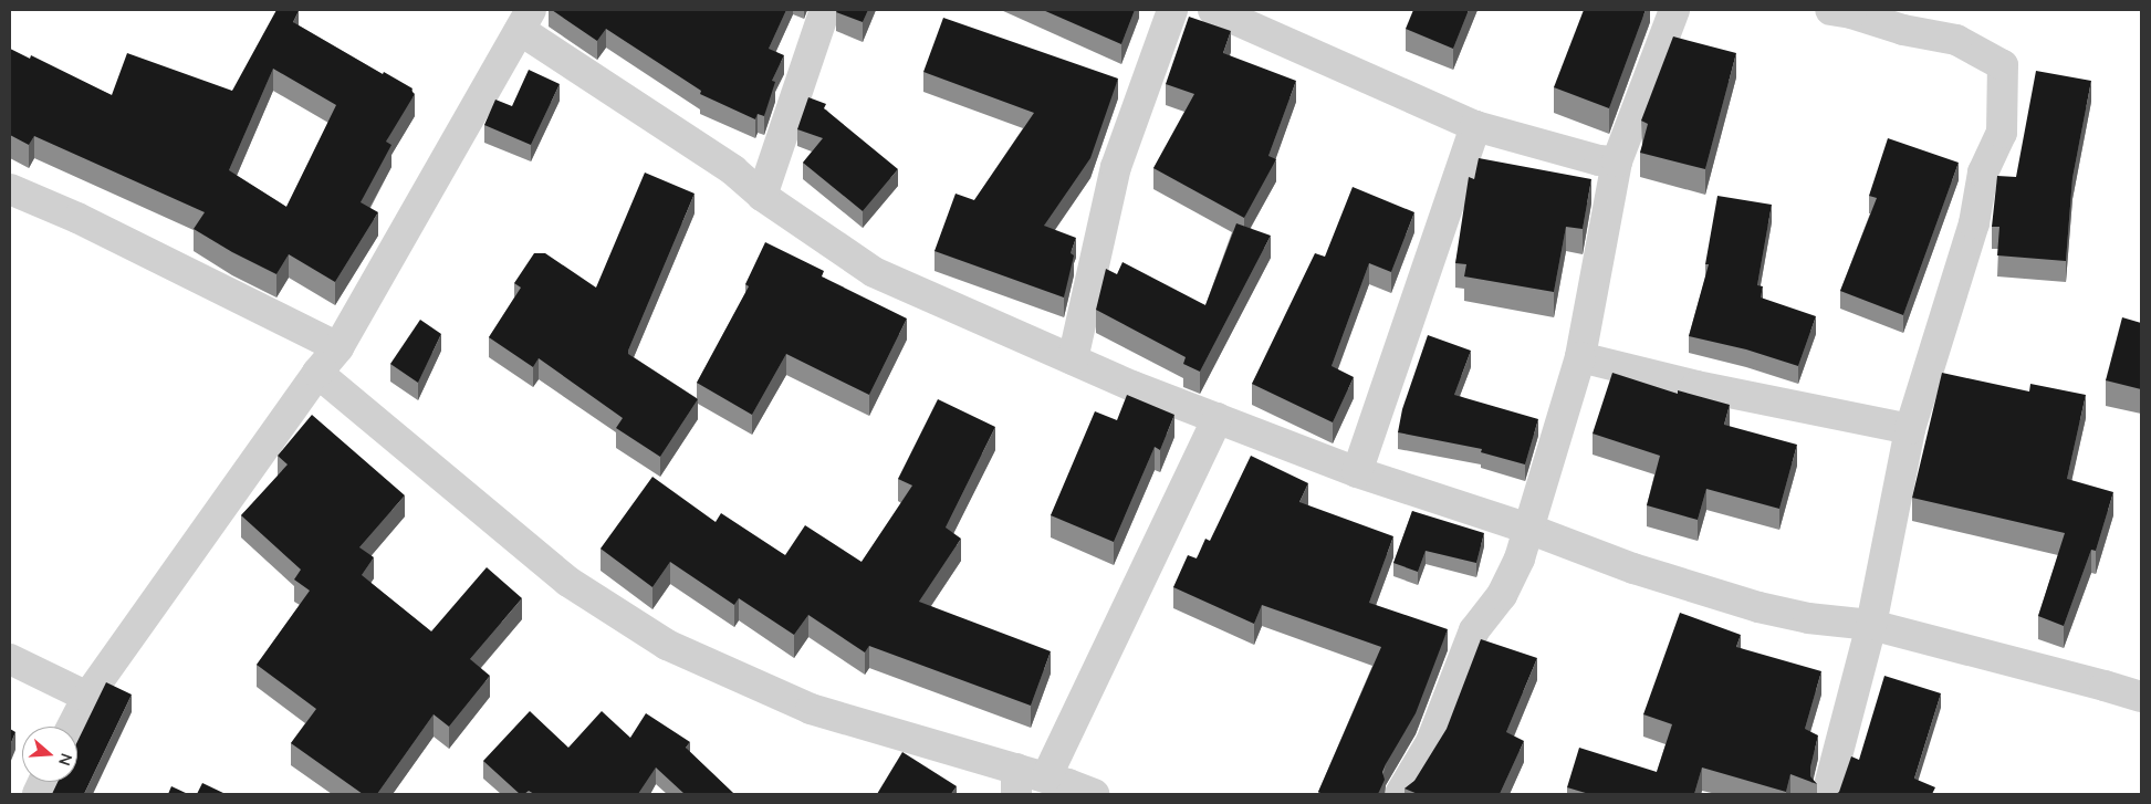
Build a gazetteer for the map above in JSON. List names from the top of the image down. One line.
{"north":"right"}
